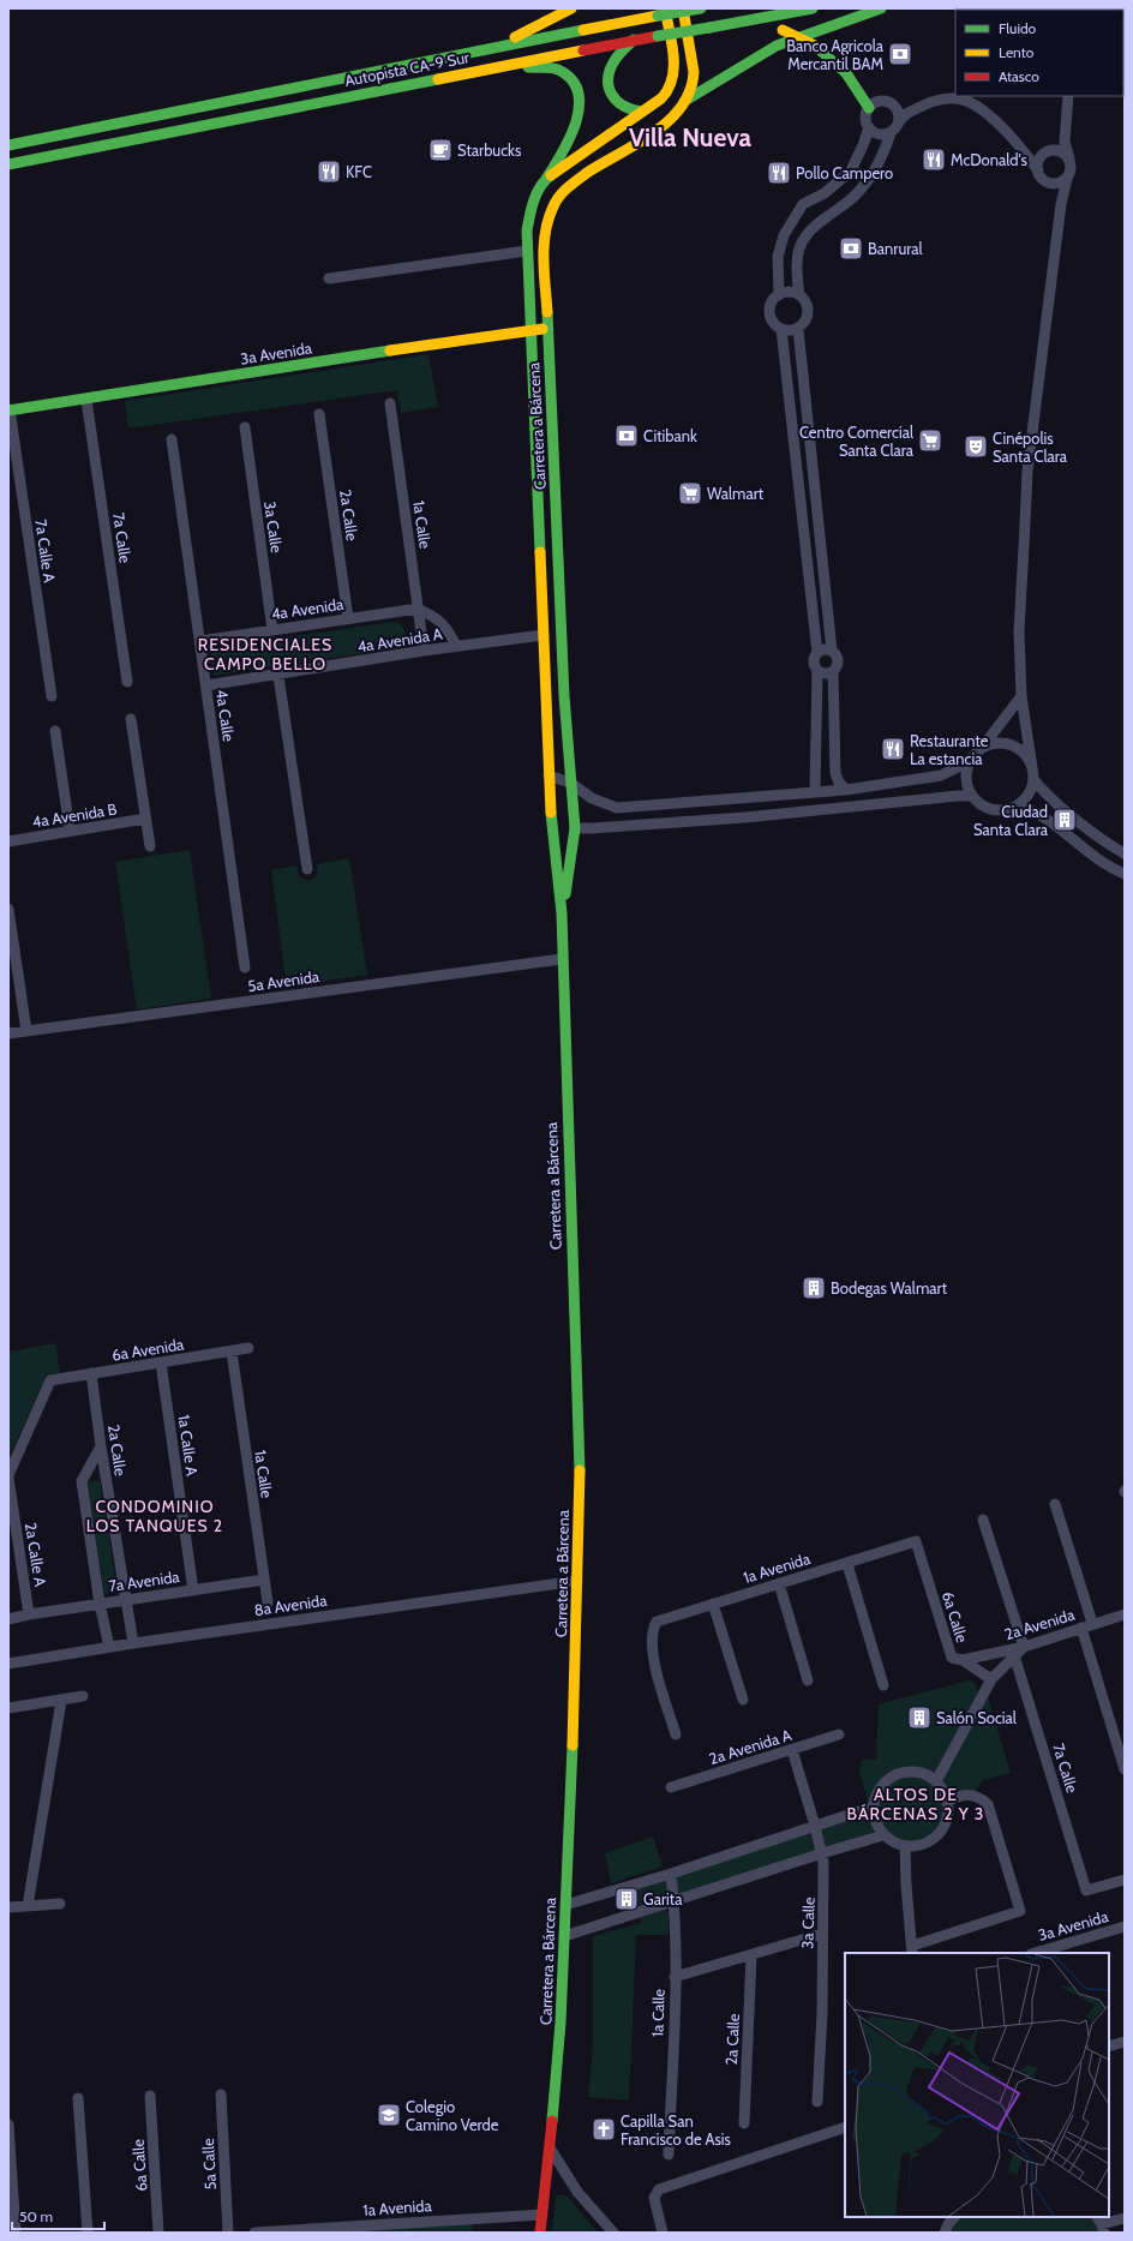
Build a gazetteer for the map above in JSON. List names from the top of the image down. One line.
{"streets":{"main road":["Autopista CA-9 Sur","3a Avenida","Carretera a Bárcena"],"street":["2a Calle","1a Calle","3a Calle","7a Calle","7a Calle A","4a Avenida","4a Avenida A","4a Calle","4a Avenida B","5a Avenida","6a Avenida","1a Calle A","2a Calle A","1a Avenida","7a Avenida","8a Avenida","6a Calle","2a Avenida","2a Avenida A","5a Calle"]},"crossings":[["Autopista CA-9 Sur","Carretera a Bárcena"],["3a Avenida","Carretera a Bárcena"],["3a Avenida","7a Calle"],["3a Avenida","7a Calle A"],["Carretera a Bárcena","4a Avenida A"],["Carretera a Bárcena","5a Avenida"],["Carretera a Bárcena","1a Avenida"],["Carretera a Bárcena","8a Avenida"],["2a Calle","4a Avenida"],["2a Calle","6a Avenida"],["2a Calle","7a Avenida"],["2a Calle","8a Avenida"],["1a Calle","4a Avenida"],["1a Calle","4a Avenida A"],["1a Calle","6a Avenida"],["1a Calle","7a Avenida"],["3a Calle","4a Avenida"],["3a Calle","2a Avenida A"],["4a Avenida","4a Avenida A"],["4a Avenida","4a Calle"],["4a Avenida A","4a Calle"],["6a Avenida","1a Calle A"],["6a Avenida","2a Calle A"],["1a Calle A","7a Avenida"],["2a Calle A","7a Avenida"],["1a Avenida","6a Calle"],["6a Calle","2a Avenida"]],"districts":["Villa Nueva","RESIDENCIALES CAMPO BELLO","CONDOMINIO LOS TANQUES 2","ALTOS DE BÁRCENAS 2 Y 3"],"places":{"bank":["Banco Agricola Mercantil BAM","Banrural","Citibank"],"cafe":["Starbucks"],"restaurant":["McDonald's","KFC","Pollo Campero","Restaurante La estancia"],"supermarket":["Centro Comercial Santa Clara","Walmart"],"theatre":["Cinépolis Santa Clara"],"building":["Ciudad Santa Clara","Bodegas Walmart","Salón Social","Garita"],"school or university":["Colegio Camino Verde"],"church":["Capilla San Francisco de Asis"]},"legend":["Fluido","Lento","Atasco"],"scale_bar":"50 m"}
